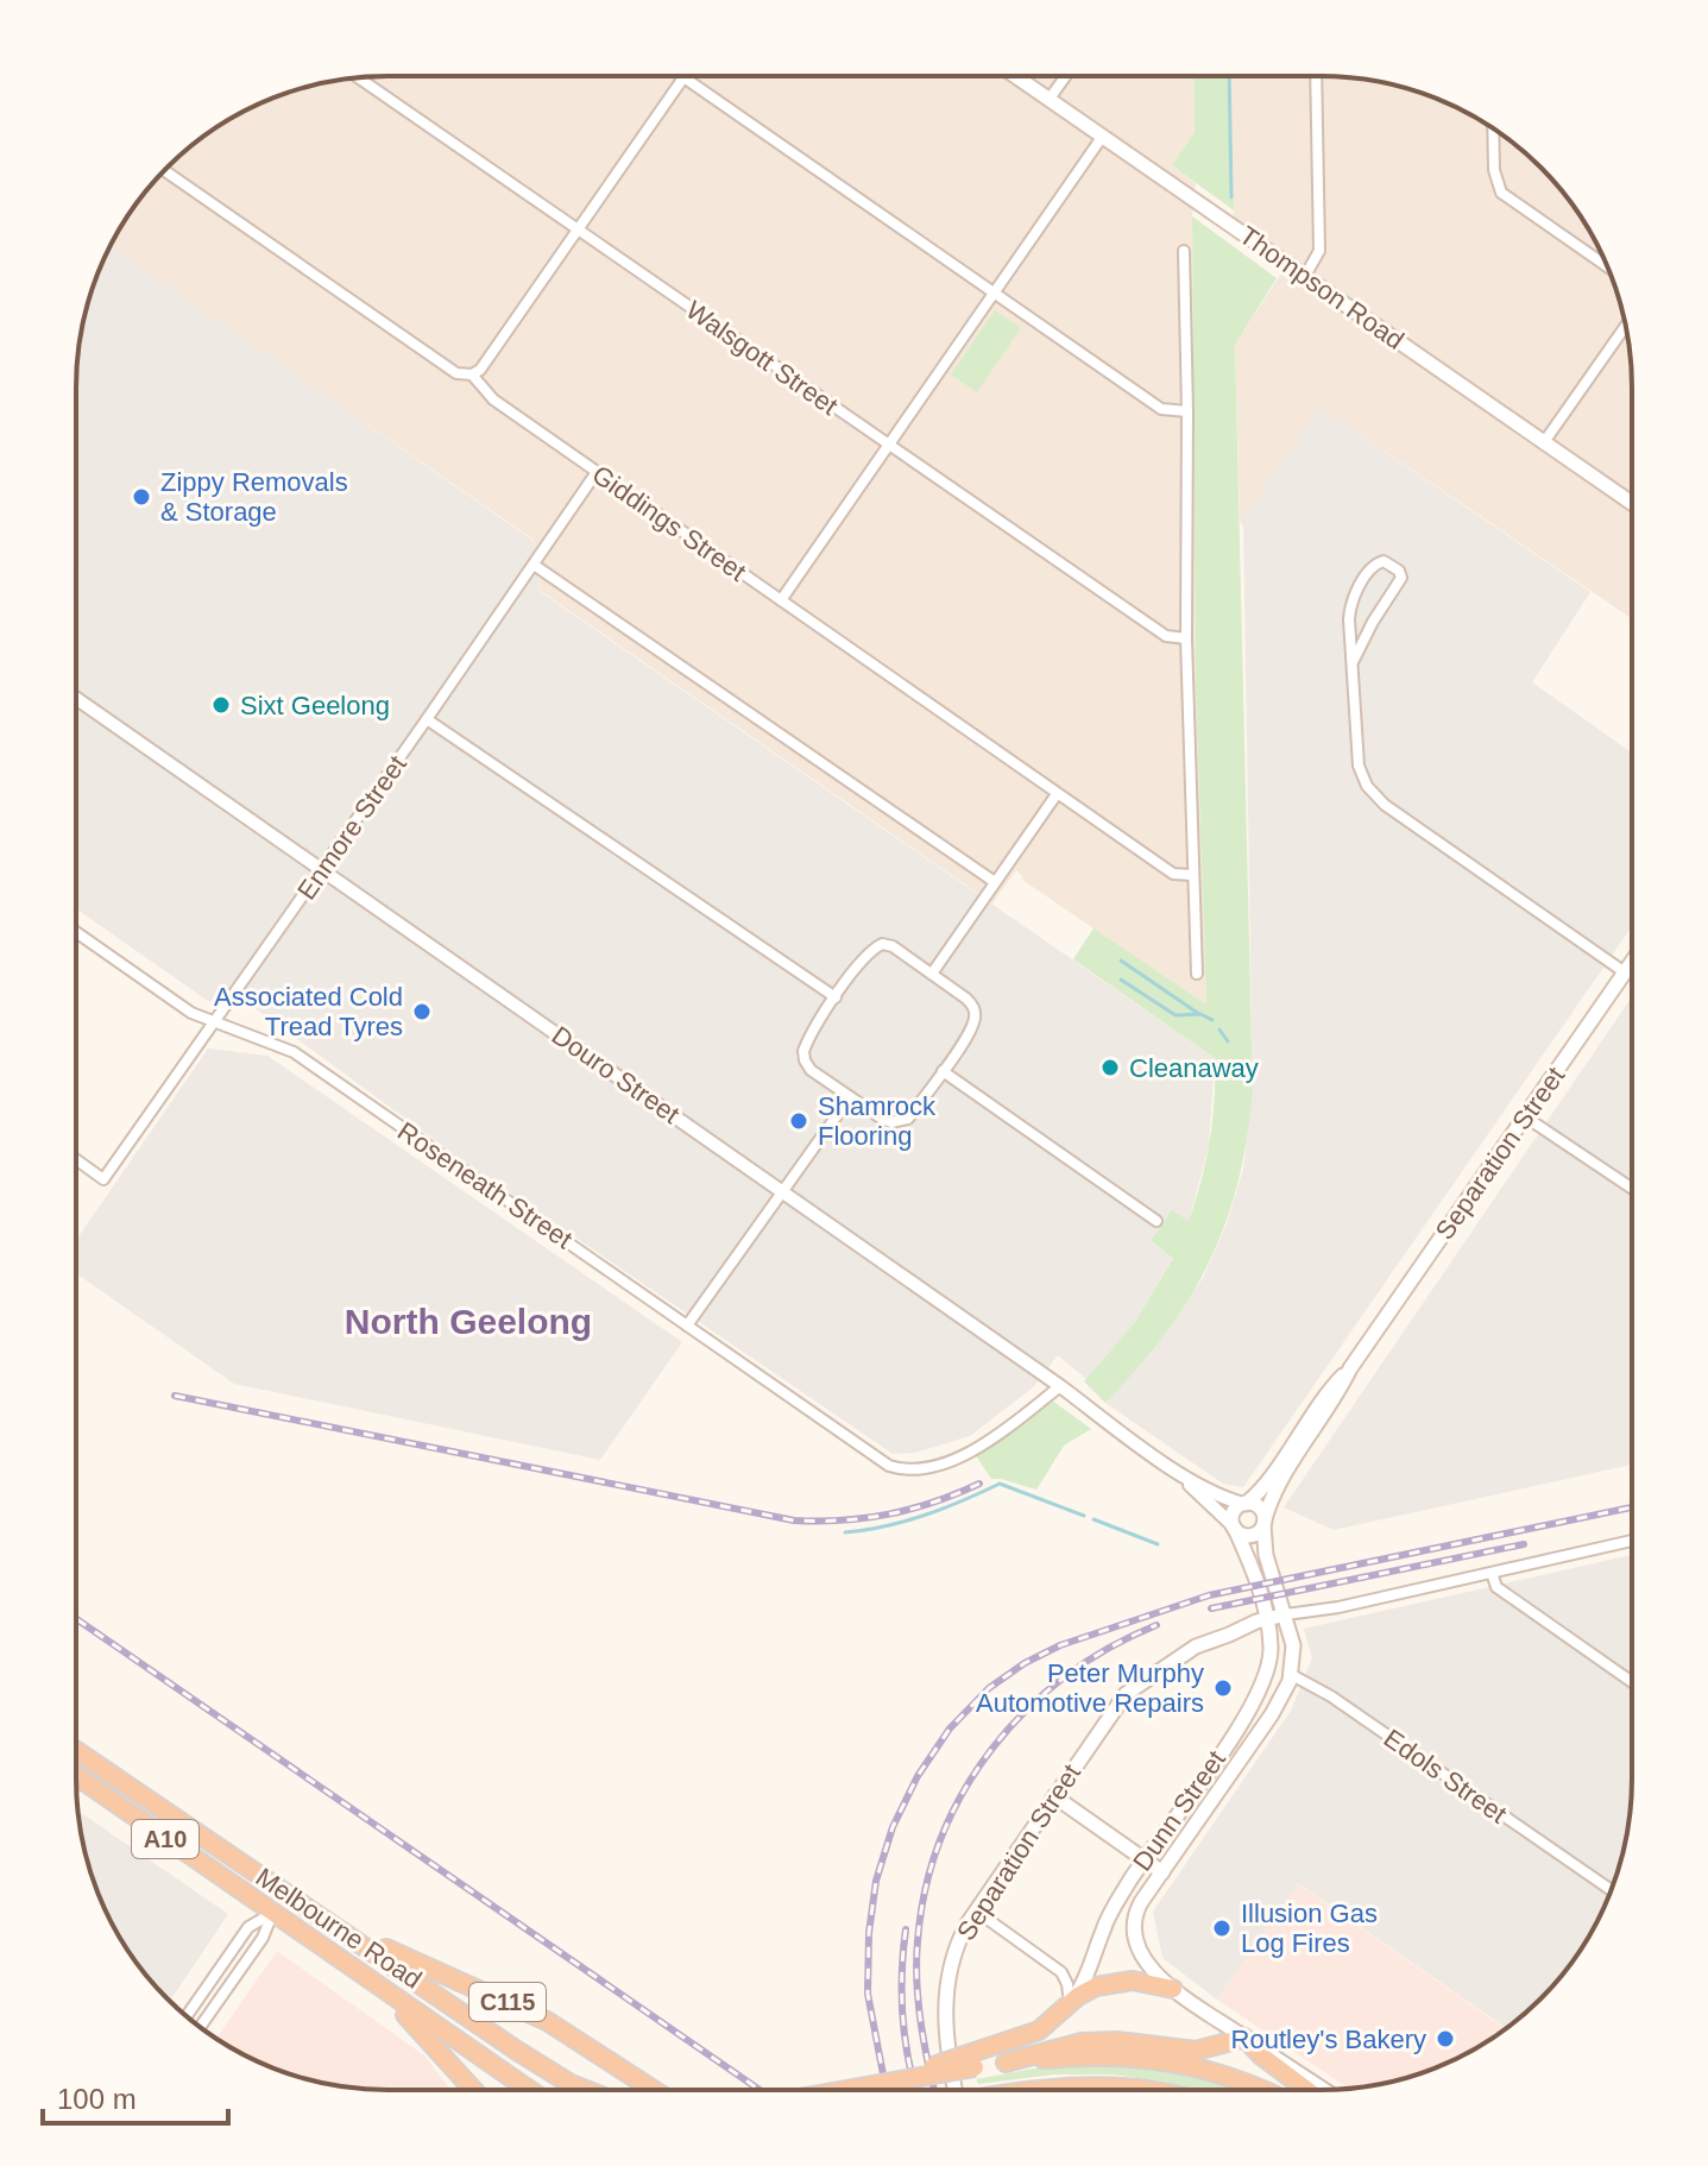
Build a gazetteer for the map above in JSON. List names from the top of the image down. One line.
{"streets":{"highway":["A10","Melbourne Road","C115"],"main road":["Thompson Road","Separation Street","Edols Street","Dunn Street"],"street":["Walsgott Street","Giddings Street","Enmore Street","Douro Street","Roseneath Street"]},"crossings":[["Giddings Street","Enmore Street"],["Enmore Street","Douro Street"],["Enmore Street","Roseneath Street"],["Douro Street","Separation Street"],["Douro Street","Roseneath Street"],["Separation Street","Dunn Street"],["Edols Street","Dunn Street"],["Melbourne Road","C115"]],"districts":["North Geelong"],"places":["Zippy Removals & Storage","Sixt Geelong","Associated Cold Tread Tyres","Cleanaway","Shamrock Flooring","Peter Murphy Automotive Repairs","Illusion Gas Log Fires","Routley's Bakery"],"scale_bar":"100 m"}
